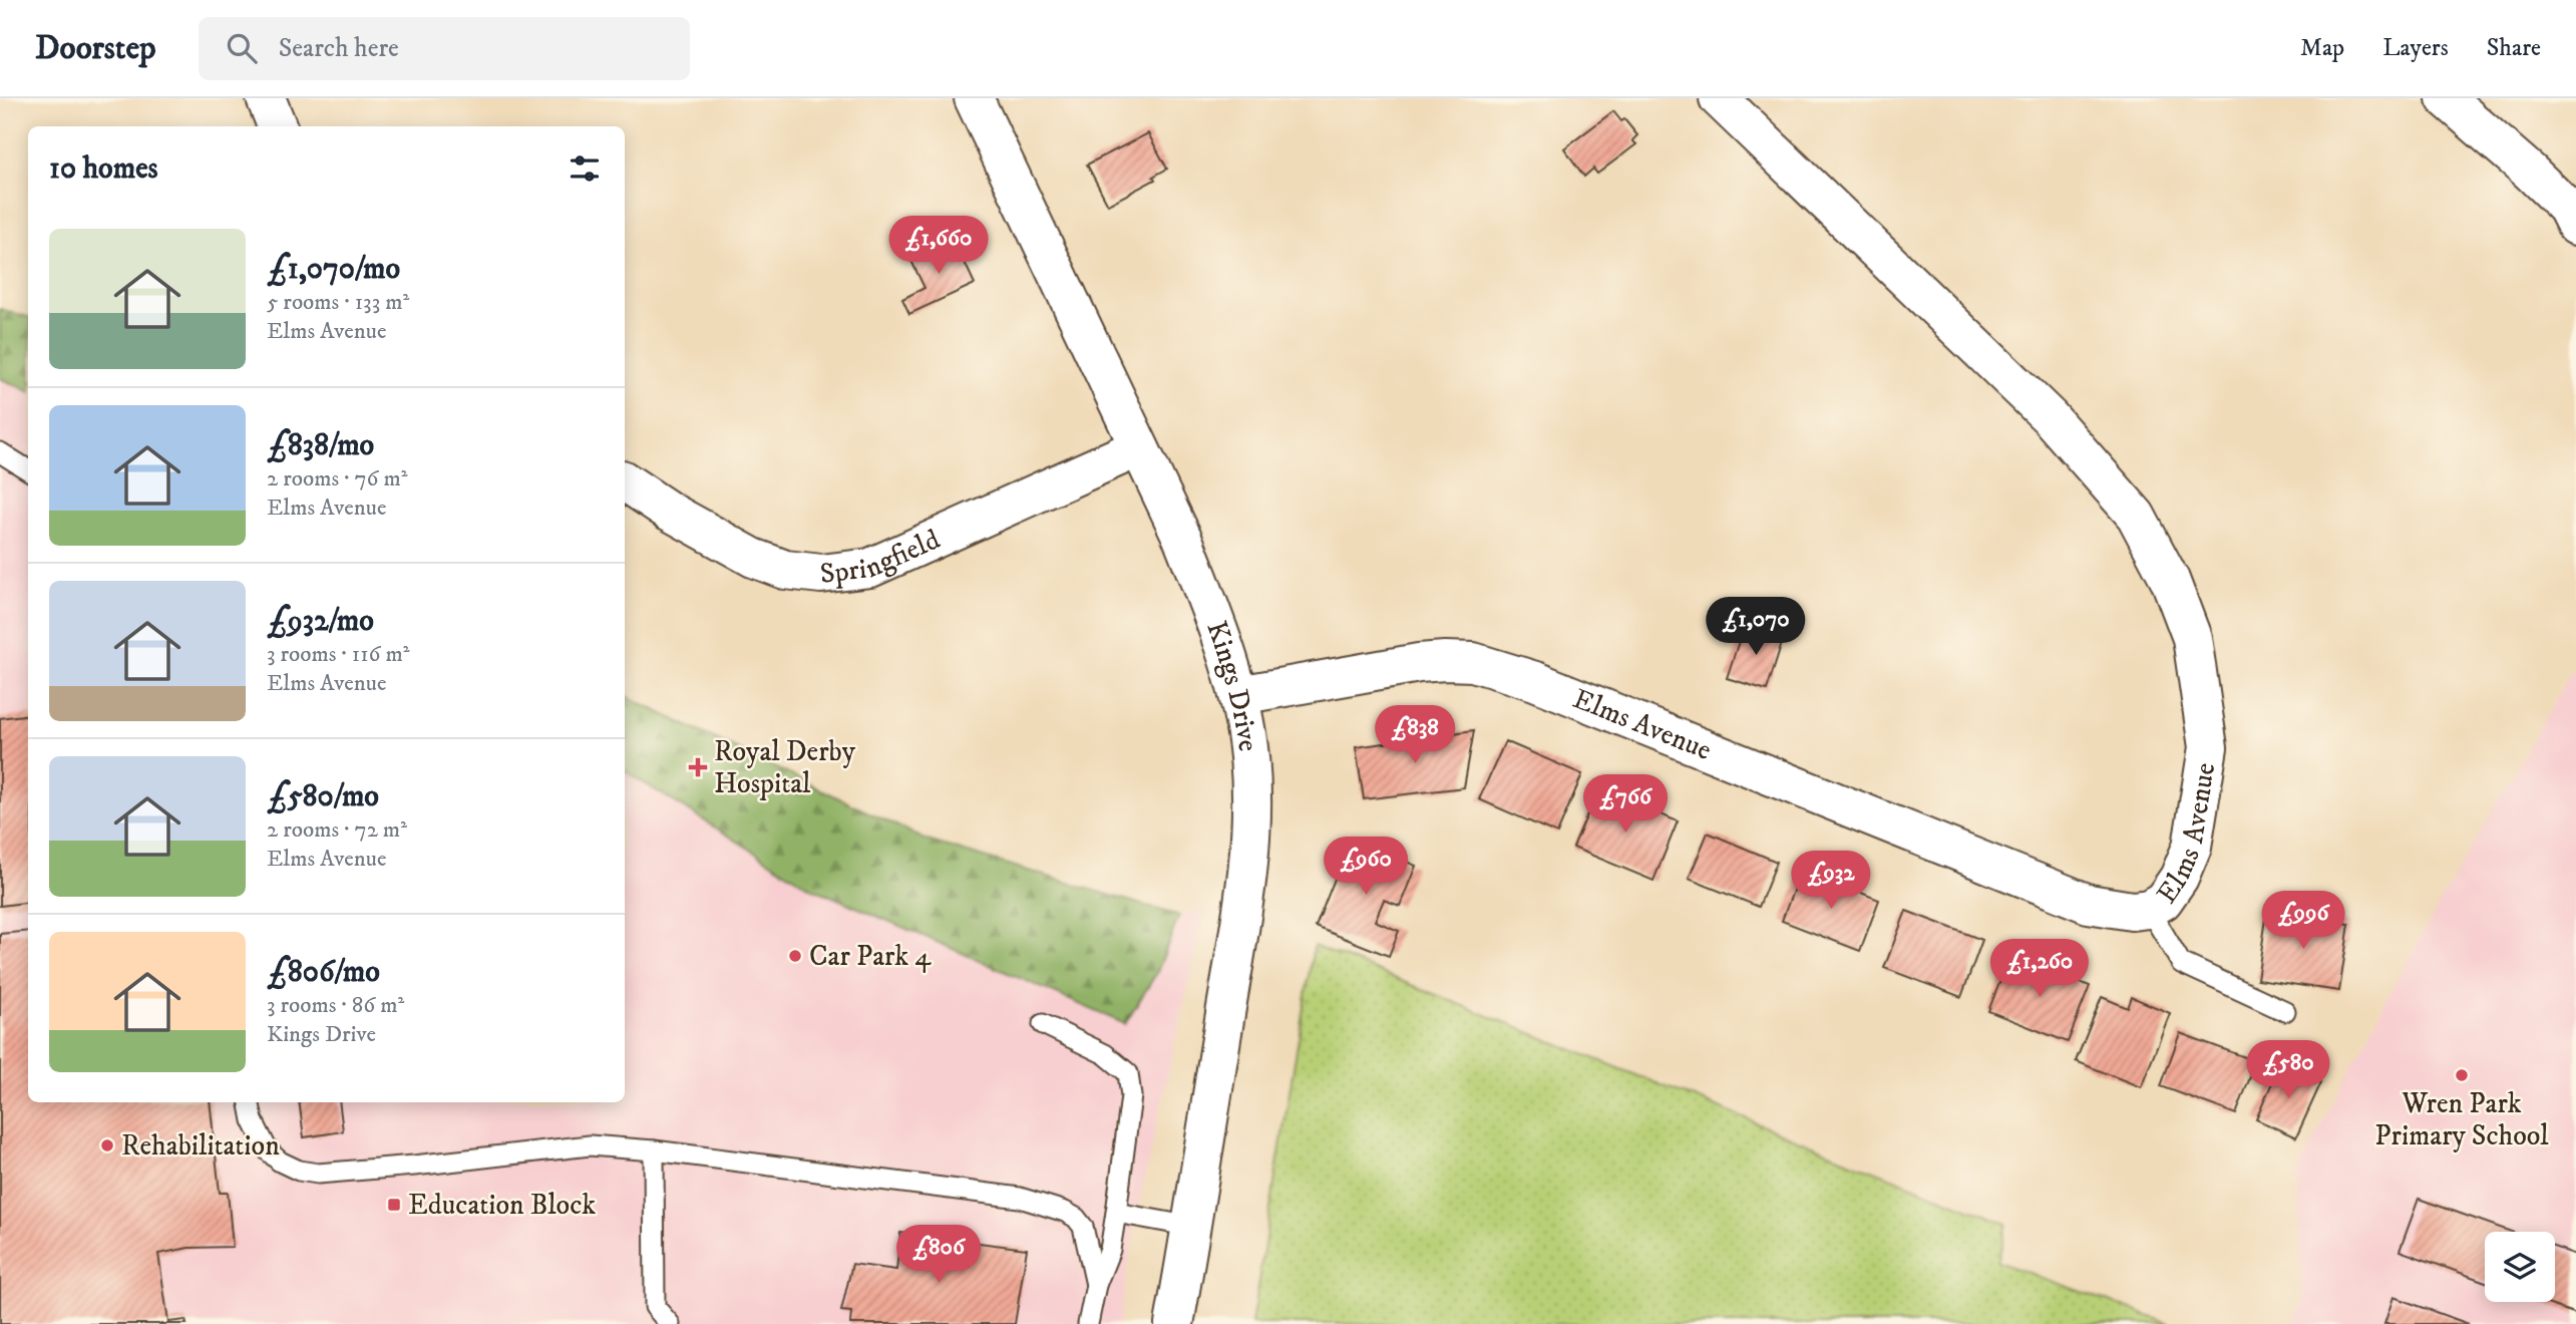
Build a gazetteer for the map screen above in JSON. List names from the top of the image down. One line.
{"streets":{"street":["Springfield","Kings Drive","Elms Avenue"]},"crossings":[["Springfield","Kings Drive"],["Kings Drive","Elms Avenue"]],"places":{"health":["Royal Derby Hospital"],"other":["Car Park 4","Wren Park Primary School","Rehabilitation"],"transit":["Education Block"]},"page":{"header":"Doorstep","search":"Search here","nav":["Map","Layers","Share"],"heading":"10 homes","list":[{"name":"£1,070/mo","note":"5 rooms · 133 m² · Elms Avenue"},{"name":"£838/mo","note":"2 rooms · 76 m² · Elms Avenue"},{"name":"£932/mo","note":"3 rooms · 116 m² · Elms Avenue"},{"name":"£580/mo","note":"2 rooms · 72 m² · Elms Avenue"},{"name":"£806/mo","note":"3 rooms · 86 m² · Kings Drive"}],"price":["£1,660","£1,070","£838","£766","£960","£932","£996","£1,260","£580","£806"]}}
